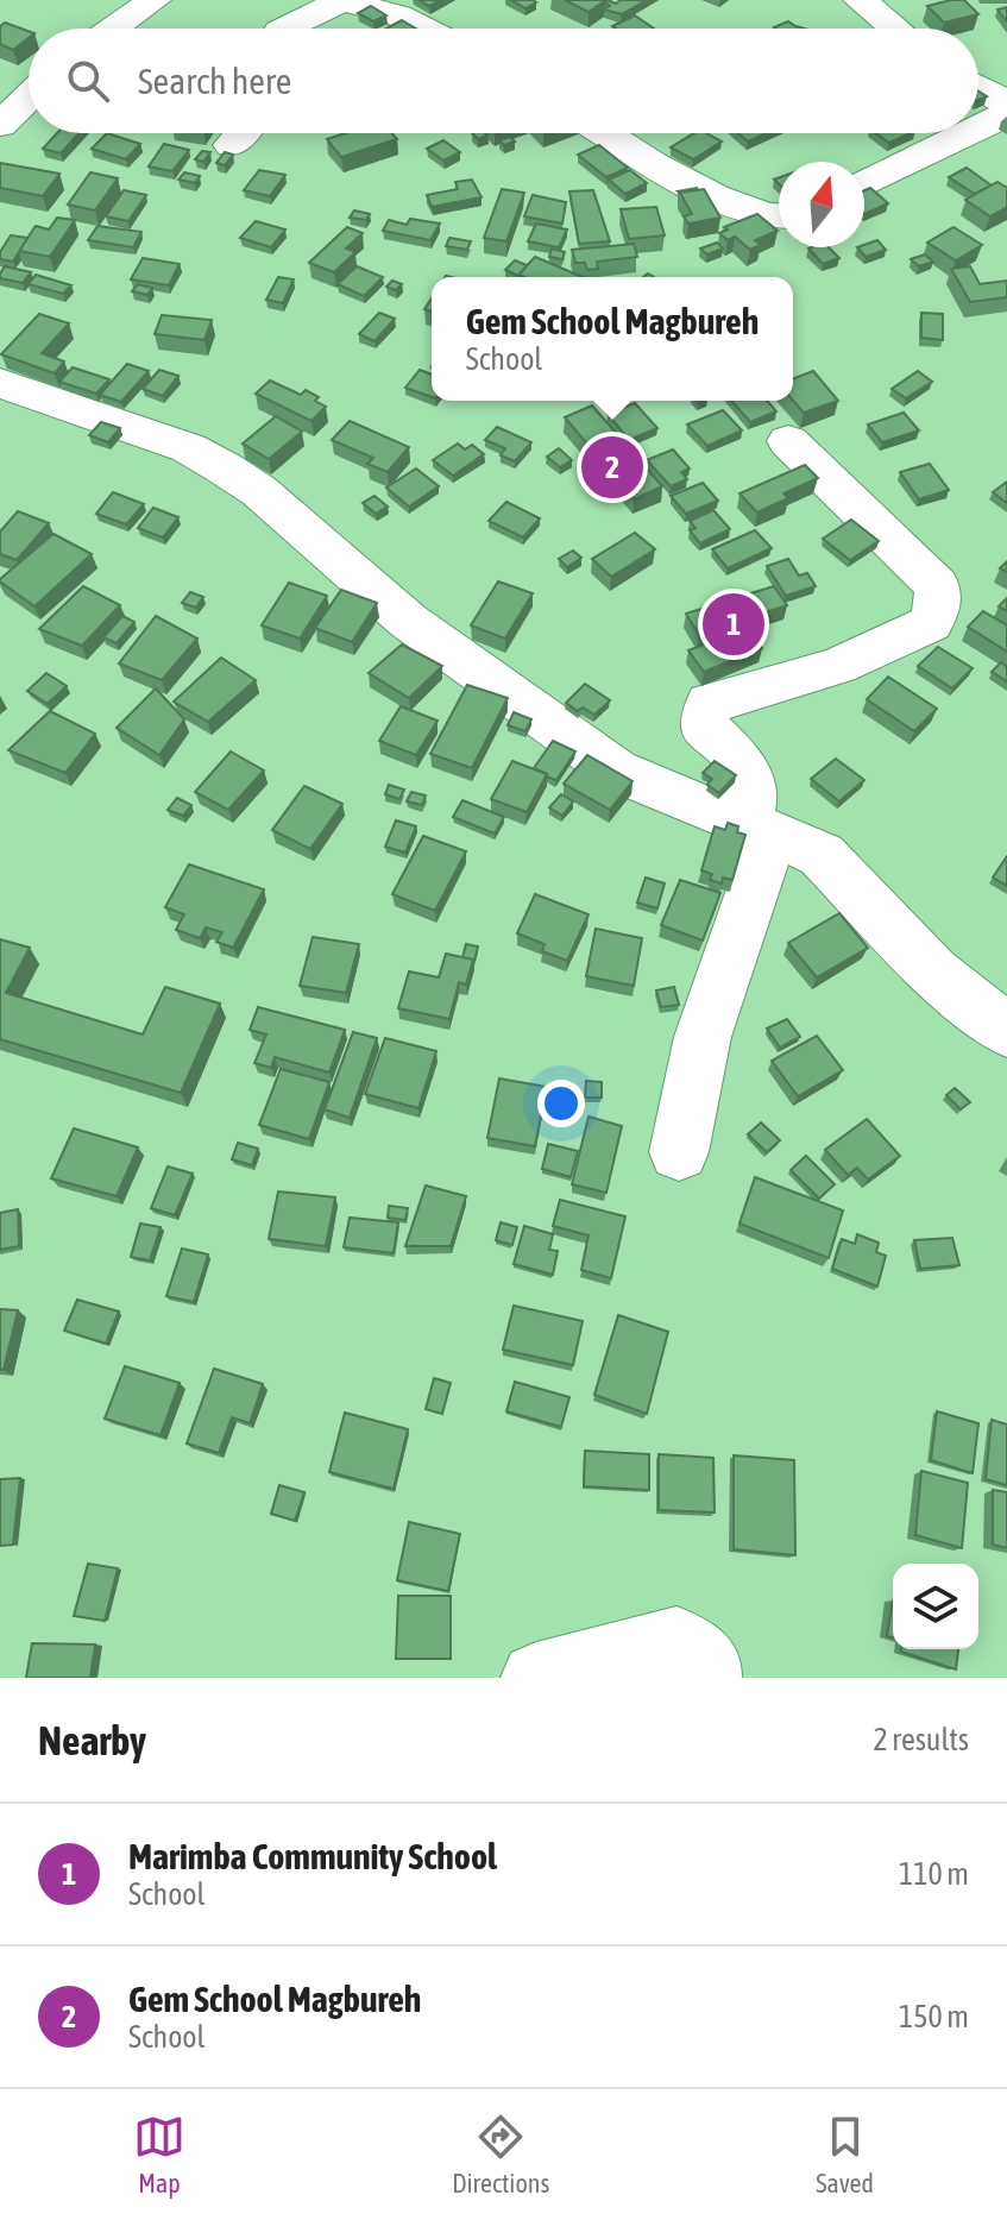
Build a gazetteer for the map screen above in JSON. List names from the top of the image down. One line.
{"north":"top","page":{"search":"Search here","popup":["Gem School Magbureh","School"],"pins":["2","1"],"heading":["Nearby","2 results"],"list":[{"mark":"1","name":"Marimba Community School","note":"School","value":"110 m"},{"mark":"2","name":"Gem School Magbureh","note":"School","value":"150 m"}],"nav":["Map","Directions","Saved"]}}
